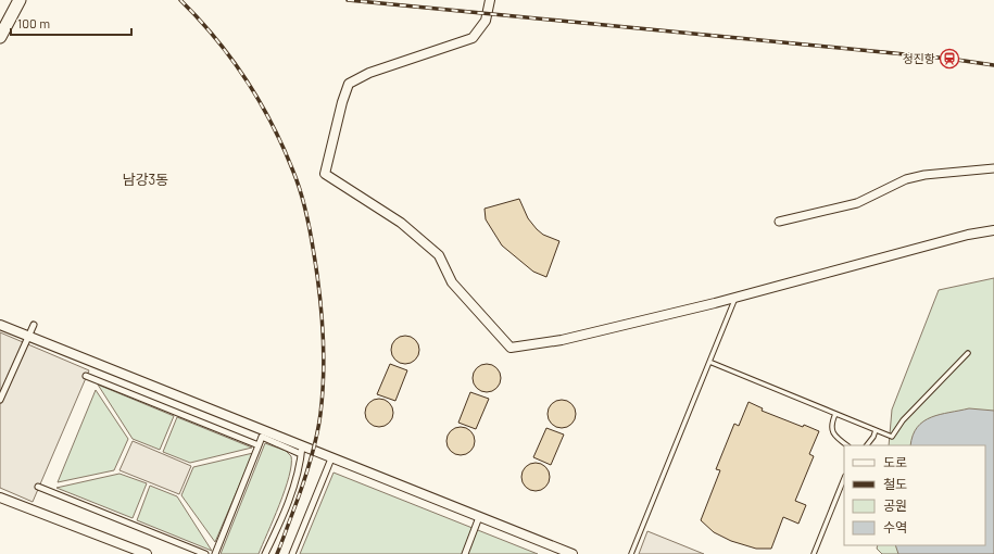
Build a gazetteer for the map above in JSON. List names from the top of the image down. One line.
{"districts":["남강3동"],"places":{"station":["청진항"]},"legend":["도로","철도","공원","수역"],"scale_bar":"100 m"}
